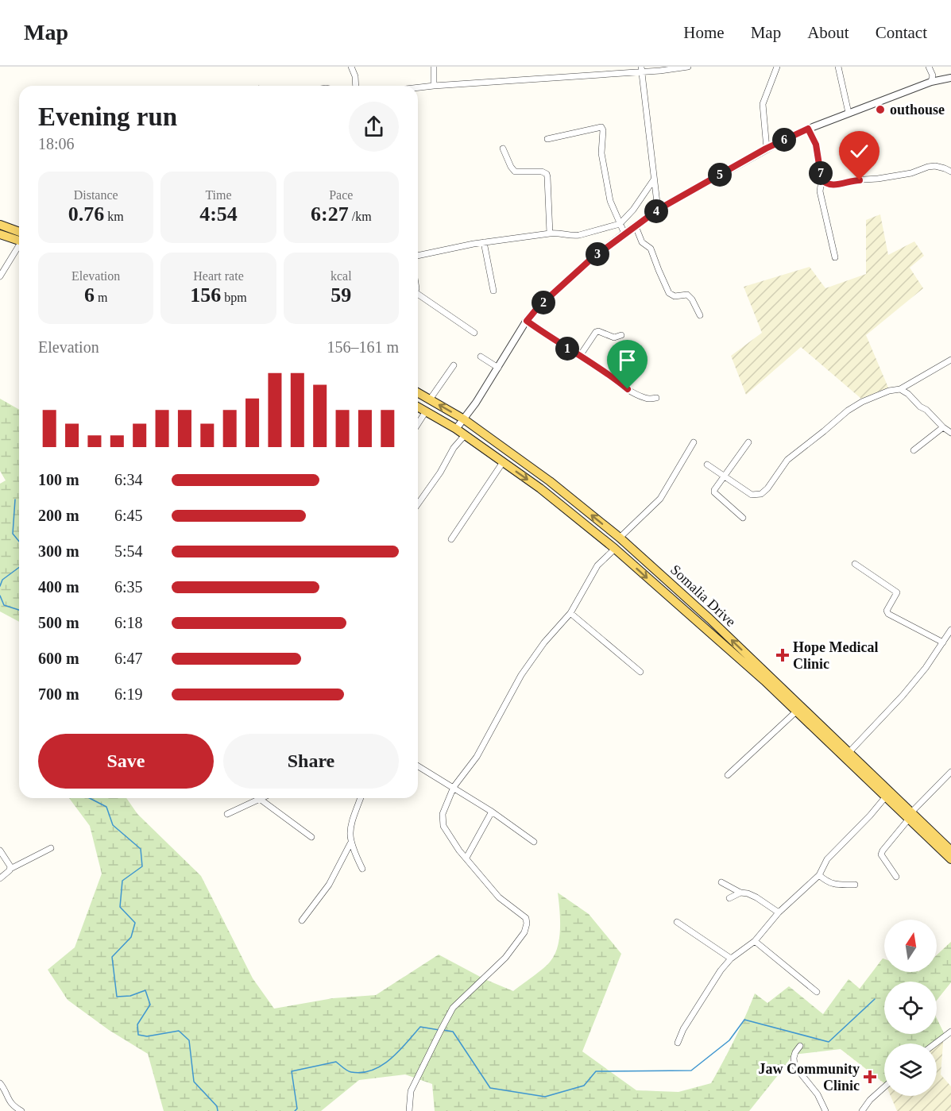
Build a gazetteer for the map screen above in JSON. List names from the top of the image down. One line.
{"streets":{"main road":["Somalia Drive"]},"places":{"other":["outhouse"],"health":["Hope Medical Clinic","Jaw Community Clinic"]},"north":"top","page":{"header":"Map","nav":["Home","Map","About","Contact"],"heading":["Evening run","18:06"],"pins":["6","7","5","4","3","2","1"],"stats":[["Distance","0.76 km"],["Time","4:54"],["Pace","6:27 /km"],["Elevation","6 m"],["Heart rate","156 bpm"],["kcal","59"]],"chart":["Elevation","156–161 m"],"list":[{"name":"100 m","note":"6:34"},{"name":"200 m","note":"6:45"},{"name":"300 m","note":"5:54"},{"name":"400 m","note":"6:35"},{"name":"500 m","note":"6:18"},{"name":"600 m","note":"6:47"},{"name":"700 m","note":"6:19"}],"buttons":["Save","Share"]}}
